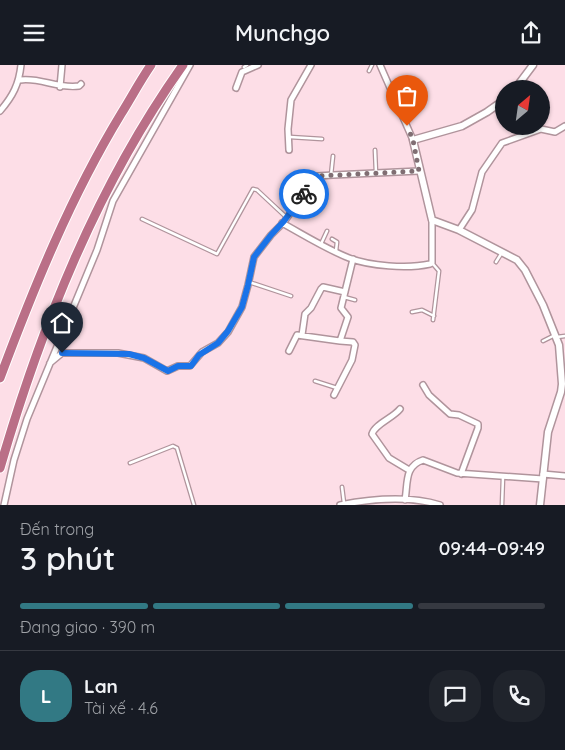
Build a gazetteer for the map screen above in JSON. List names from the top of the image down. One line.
{"north":"top right","page":{"header":"Munchgo","heading":["3 phút","Đến trong","09:44–09:49"],"panel":["Lan","Tài xế · 4.6"],"bar":"Đang giao · 390 m","round":"L"}}
